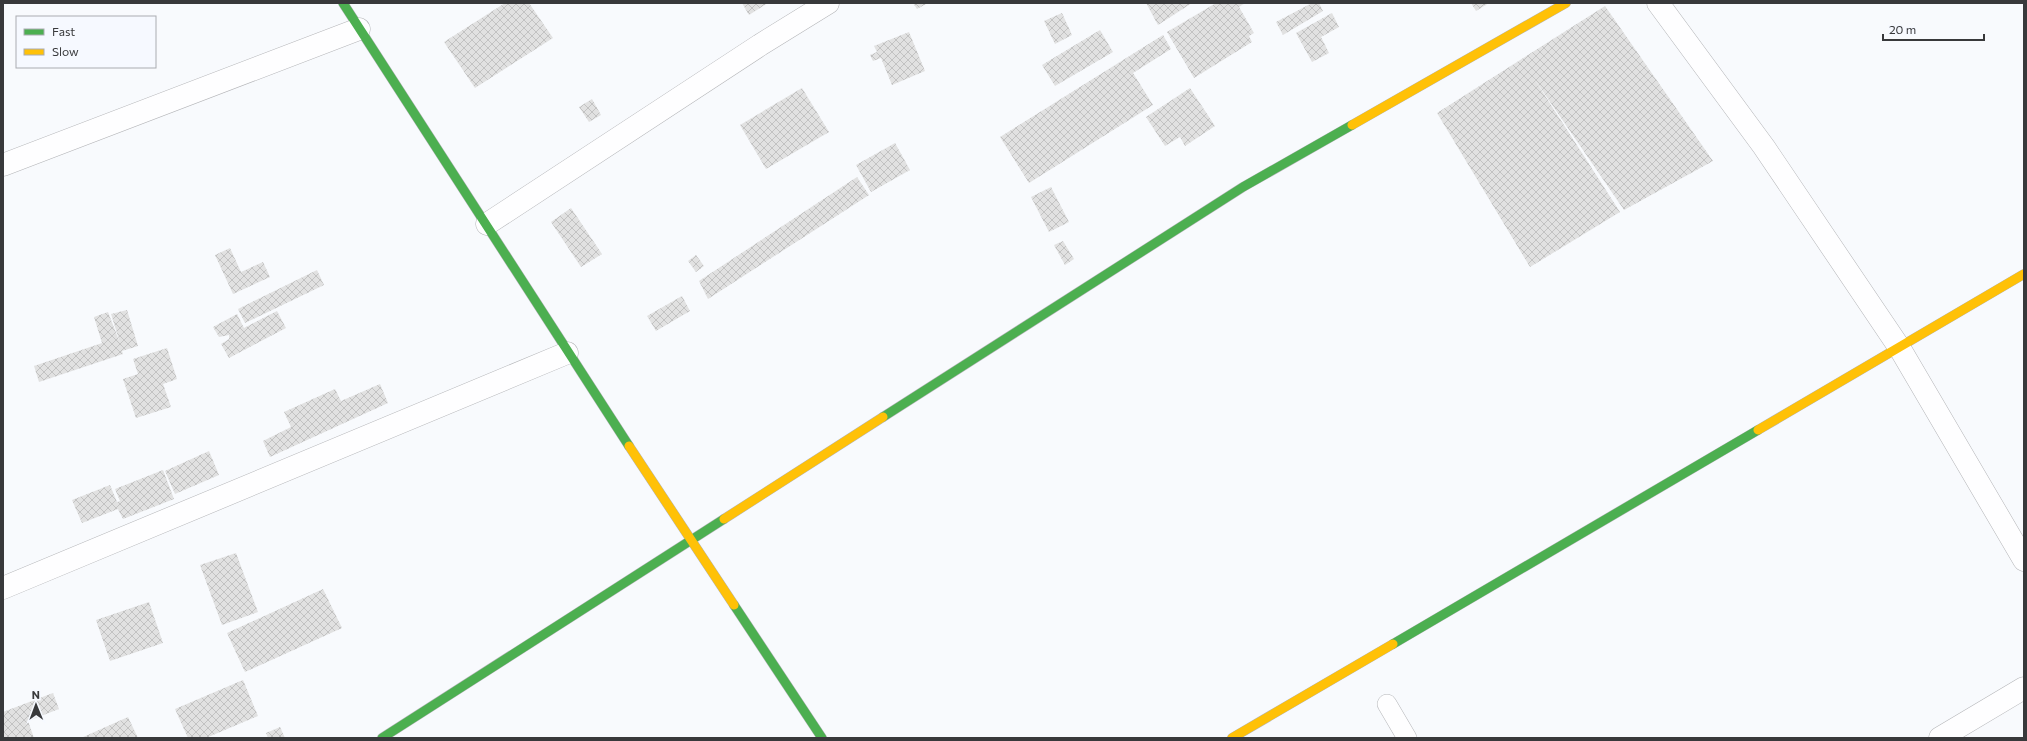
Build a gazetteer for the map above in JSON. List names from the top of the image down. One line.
{"legend":["Fast","Slow"],"scale_bar":"20 m","north":"top"}
